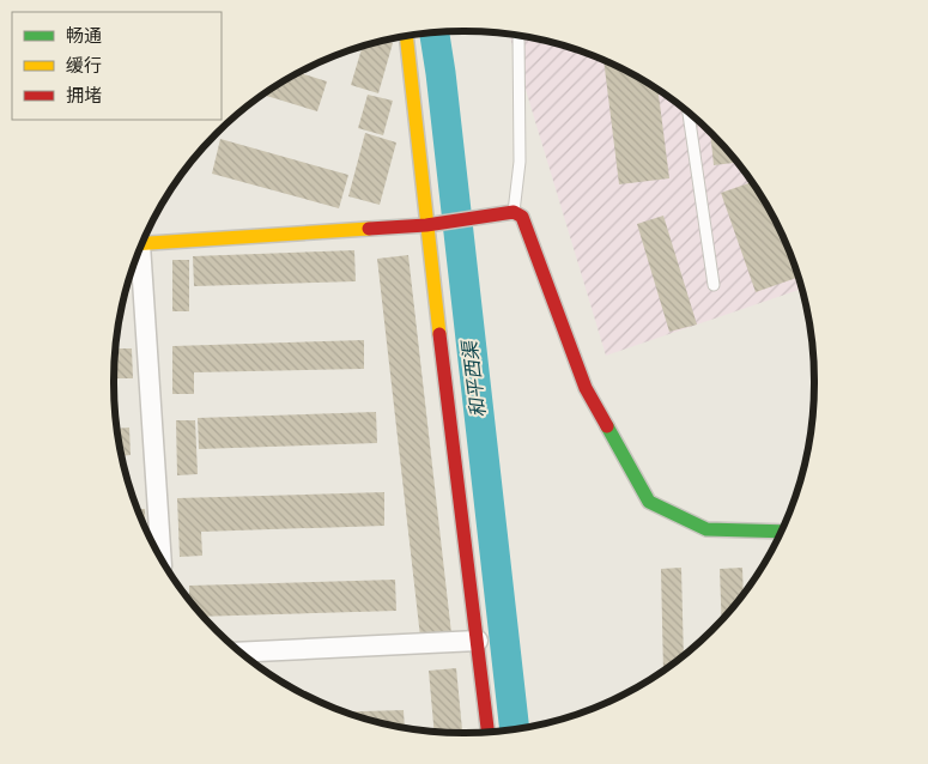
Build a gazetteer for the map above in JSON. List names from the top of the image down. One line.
{"water":["和平西渠"],"legend":["畅通","缓行","拥堵"]}
